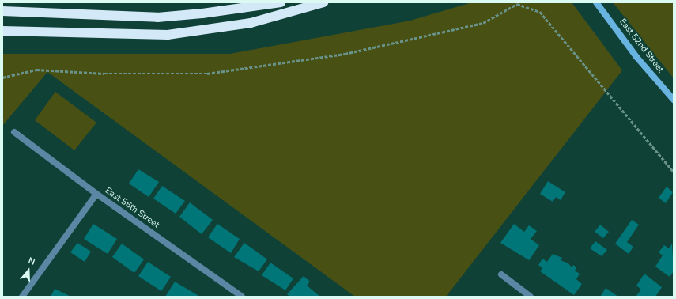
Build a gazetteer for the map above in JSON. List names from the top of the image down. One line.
{"streets":{"main road":["East 52nd Street"],"street":["East 56th Street"]},"north":"top"}
